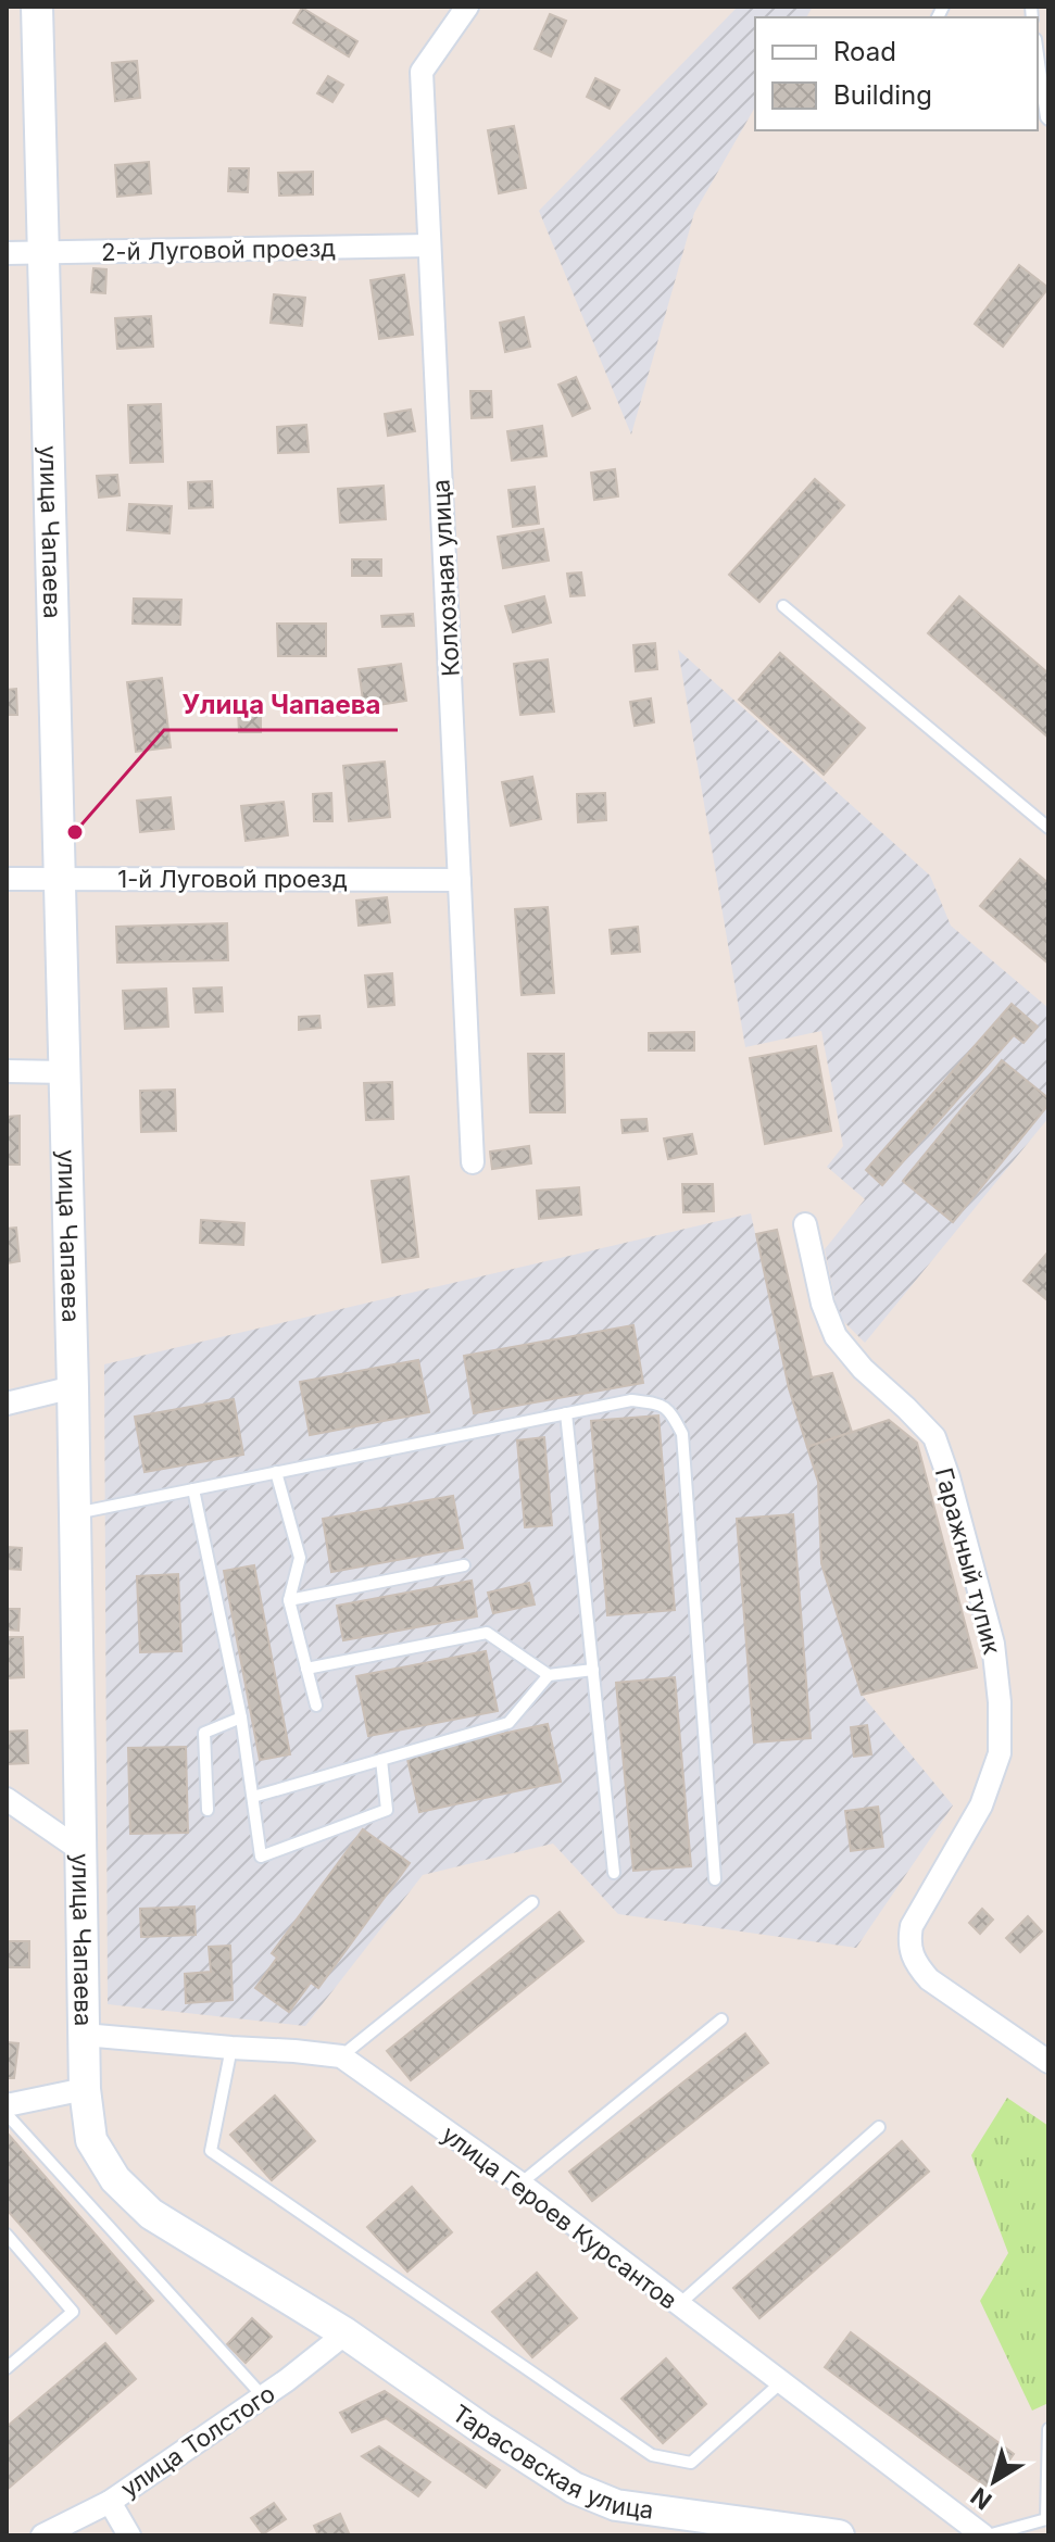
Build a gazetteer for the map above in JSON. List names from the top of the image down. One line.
{"streets":{"street":["2-й Луговой проезд","улица Чапаева","Колхозная улица","1-й Луговой проезд","Гаражный тупик","улица Героев Курсантов","улица Толстого","Тарасовская улица"]},"crossings":[["2-й Луговой проезд","улица Чапаева"],["2-й Луговой проезд","Колхозная улица"],["улица Чапаева","1-й Луговой проезд"],["улица Чапаева","улица Героев Курсантов"],["улица Чапаева","улица Толстого"],["улица Чапаева","Тарасовская улица"],["Колхозная улица","1-й Луговой проезд"],["улица Толстого","Тарасовская улица"]],"places":["Улица Чапаева"],"legend":["Road","Building"],"north":"bottom left"}
